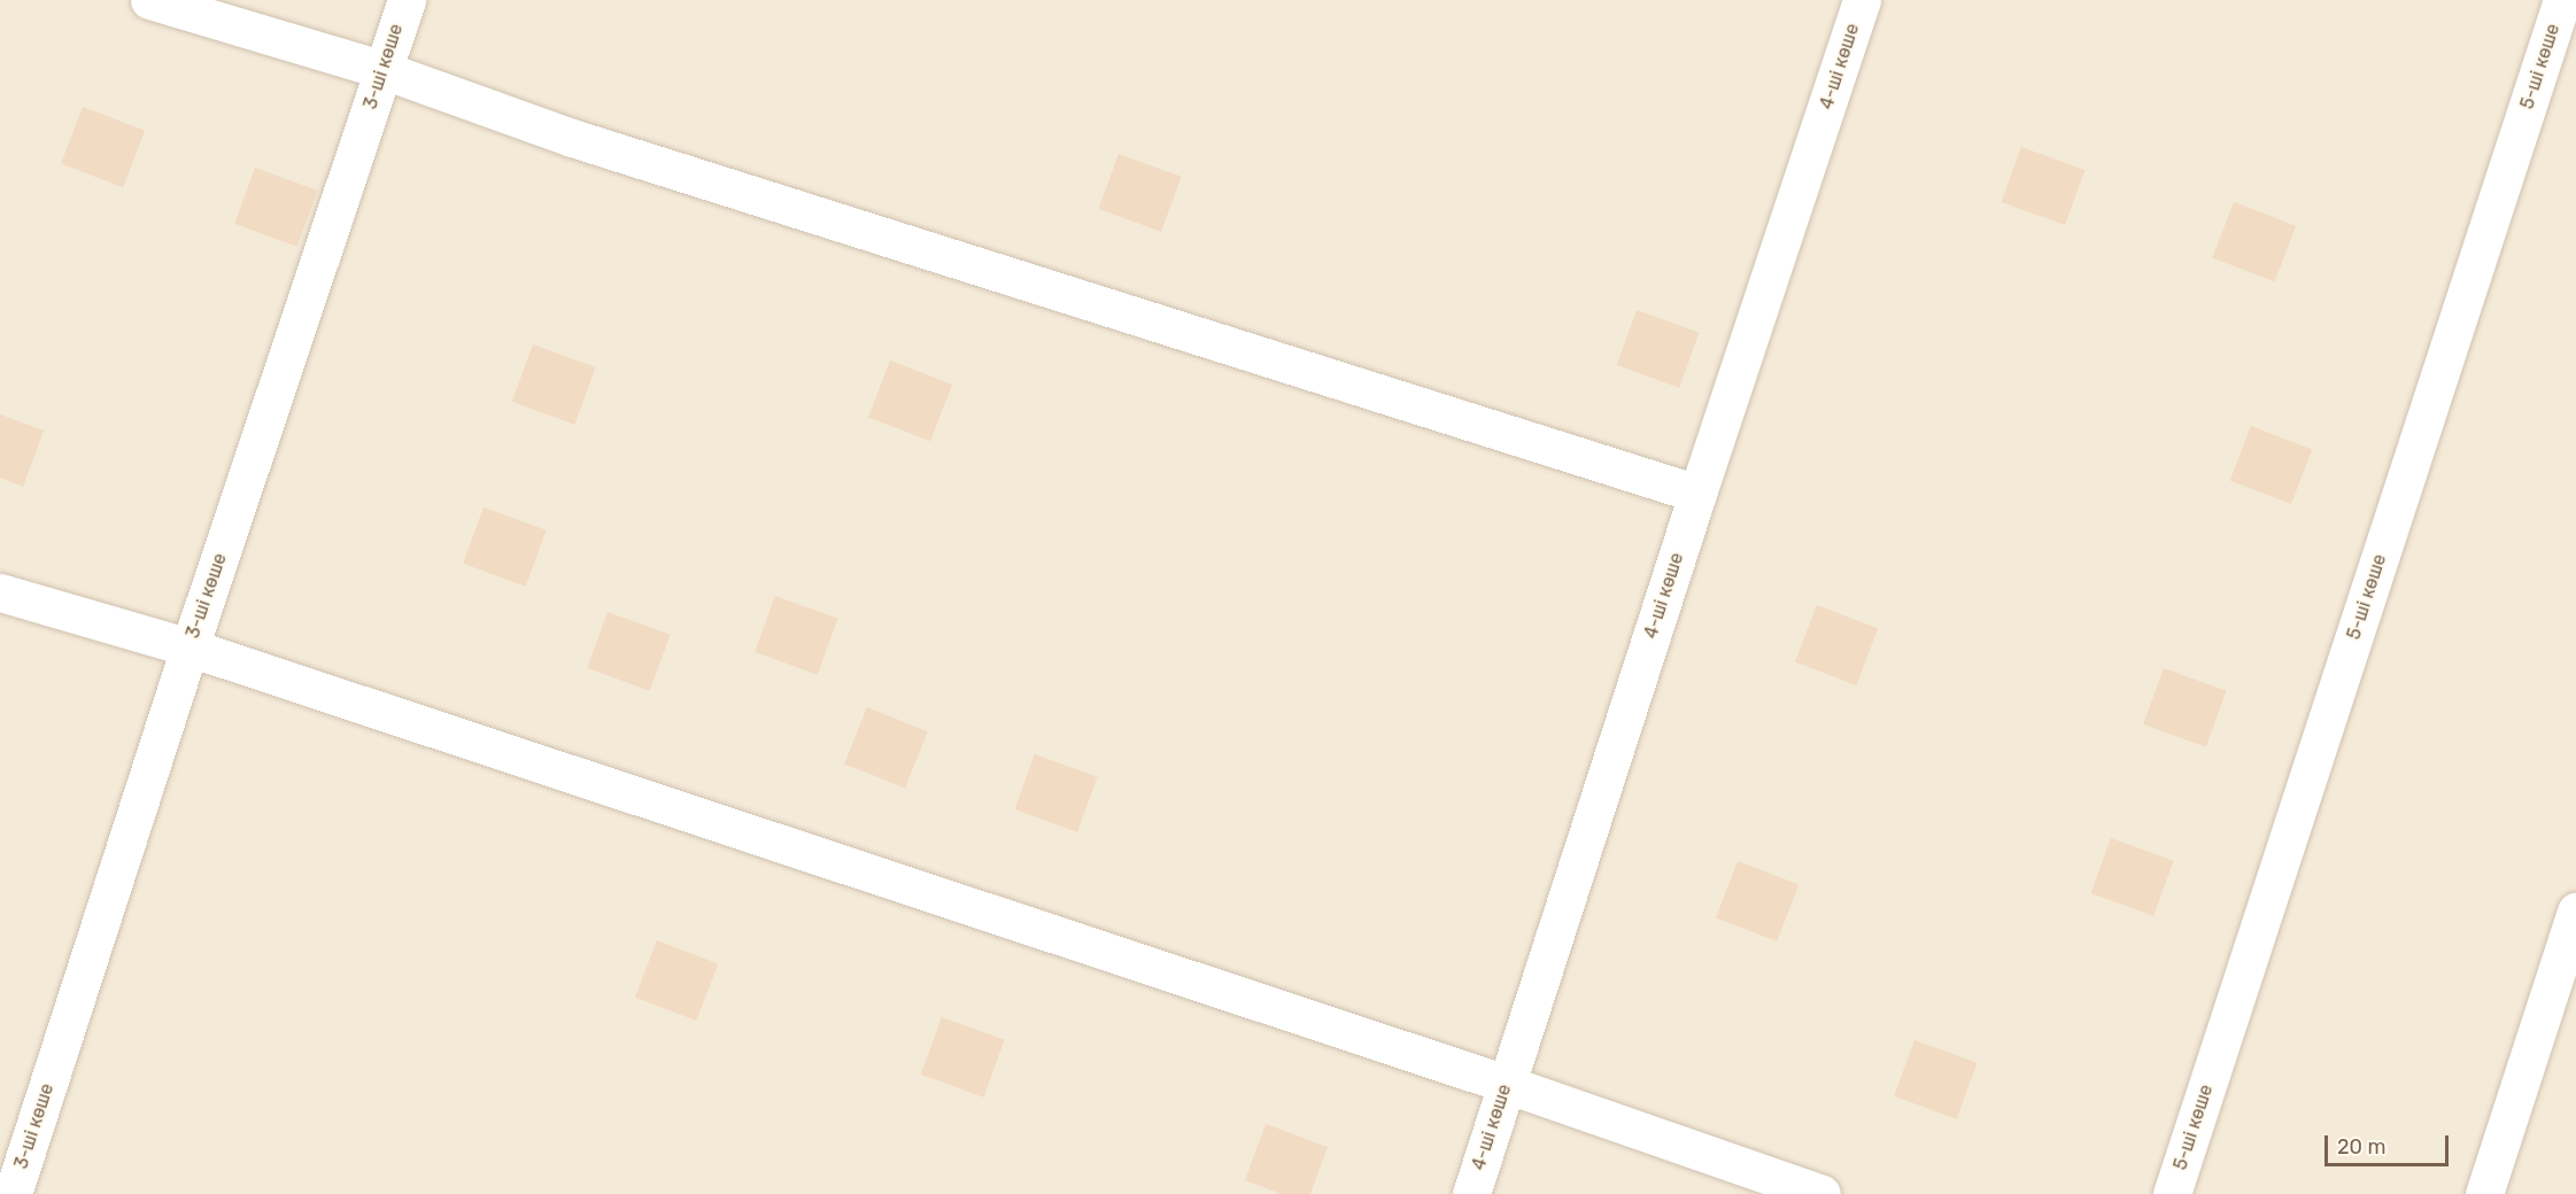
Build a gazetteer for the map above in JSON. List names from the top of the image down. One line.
{"streets":{"lane":["3-ші көше","4-ші көше","5-ші көше"]},"scale_bar":"20 m"}
